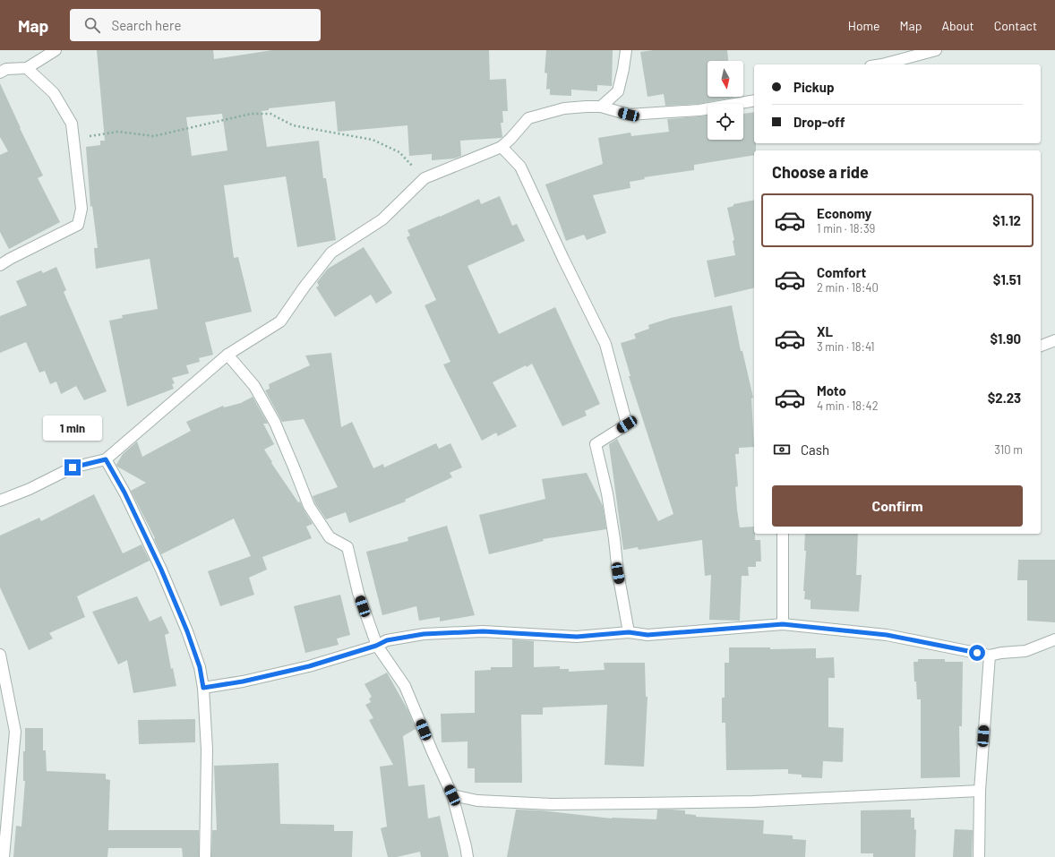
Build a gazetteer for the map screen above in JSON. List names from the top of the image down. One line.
{"north":"bottom","page":{"header":"Map","search":"Search here","nav":["Home","Map","About","Contact"],"banner":["Pickup","Drop-off"],"heading":"Choose a ride","list":[{"name":"Economy","note":"1 min · 18:39","value":"$1.12"},{"name":"Comfort","note":"2 min · 18:40","value":"$1.51"},{"name":"XL","note":"3 min · 18:41","value":"$1.90"},{"name":"Moto","note":"4 min · 18:42","value":"$2.23"}],"bubble":"1 min","pay":["Cash","310 m"],"buttons":"Confirm"}}
